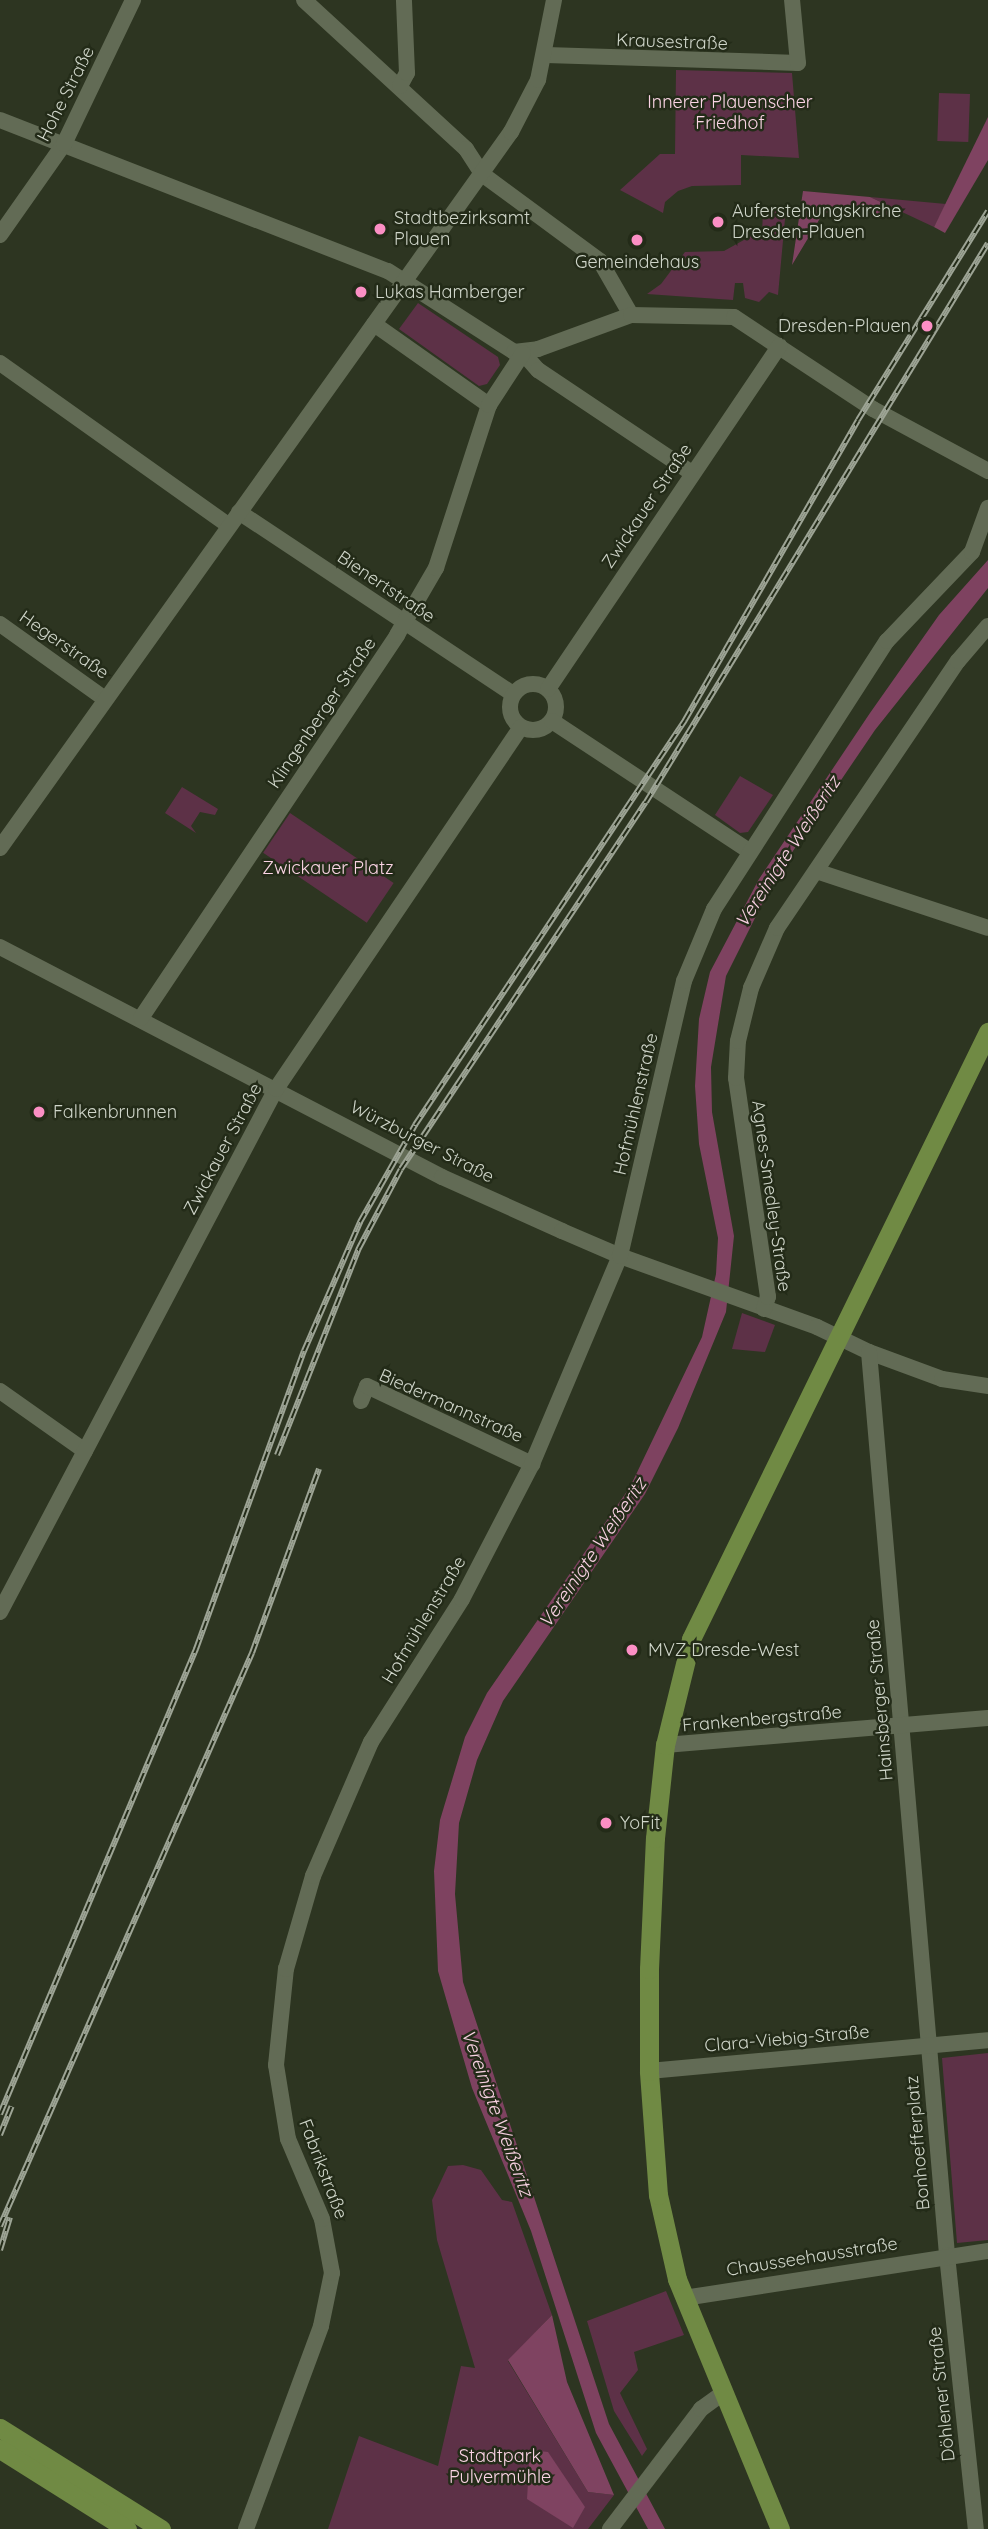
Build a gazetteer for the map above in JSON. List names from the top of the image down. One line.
{"streets":{"street":["Krausestraße","Hohe Straße","Zwickauer Straße","Bienertstraße","Hegerstraße","Klingenberger Straße","Hofmühlenstraße","Würzburger Straße","Agnes-Smedley-Straße","Biedermannstraße","Hainsberger Straße","Frankenbergstraße","Clara-Viebig-Straße","Bonhoefferplatz","Fabrikstraße","Chausseehausstraße","Döhlener Straße"]},"crossings":[["Zwickauer Straße","Bienertstraße"],["Zwickauer Straße","Würzburger Straße"],["Bienertstraße","Klingenberger Straße"],["Klingenberger Straße","Würzburger Straße"],["Hofmühlenstraße","Würzburger Straße"],["Hofmühlenstraße","Biedermannstraße"],["Hofmühlenstraße","Fabrikstraße"],["Würzburger Straße","Agnes-Smedley-Straße"],["Würzburger Straße","Hainsberger Straße"],["Hainsberger Straße","Frankenbergstraße"],["Hainsberger Straße","Clara-Viebig-Straße"],["Hainsberger Straße","Bonhoefferplatz"],["Clara-Viebig-Straße","Bonhoefferplatz"],["Bonhoefferplatz","Chausseehausstraße"],["Bonhoefferplatz","Döhlener Straße"],["Chausseehausstraße","Döhlener Straße"]],"water":["Vereinigte Weißeritz"],"parks":["Innerer Plauenscher Friedhof","Zwickauer Platz","Stadtpark Pulvermühle"],"places":["Auferstehungskirche Dresden-Plauen","Stadtbezirksamt Plauen","Gemeindehaus","Lukas Hamberger","Dresden-Plauen","Falkenbrunnen","MVZ Dresde-West","YoFit"]}
